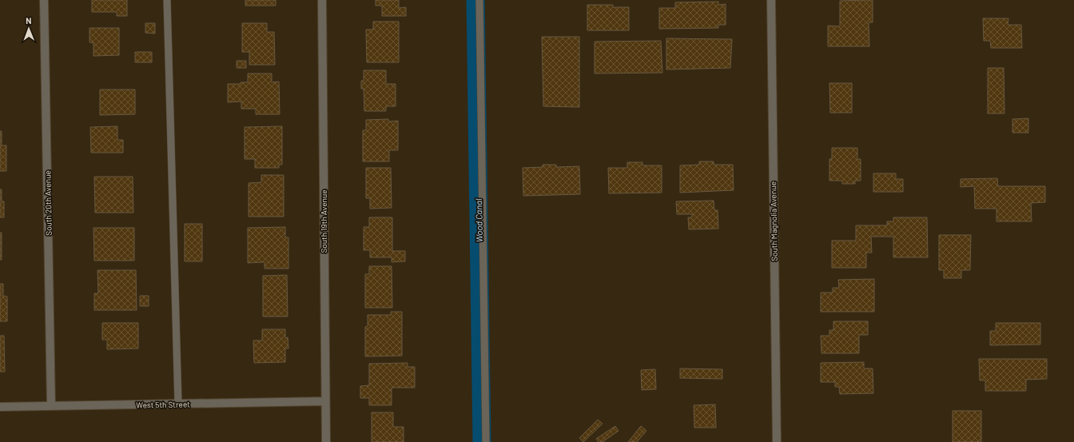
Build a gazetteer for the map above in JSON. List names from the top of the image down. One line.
{"streets":{"street":["South 20th Avenue","South 19th Avenue","South Magnolia Avenue","West 5th Street"]},"crossings":[["South 20th Avenue","West 5th Street"],["South 19th Avenue","West 5th Street"]],"water":["Wood Canal"],"north":"top"}
